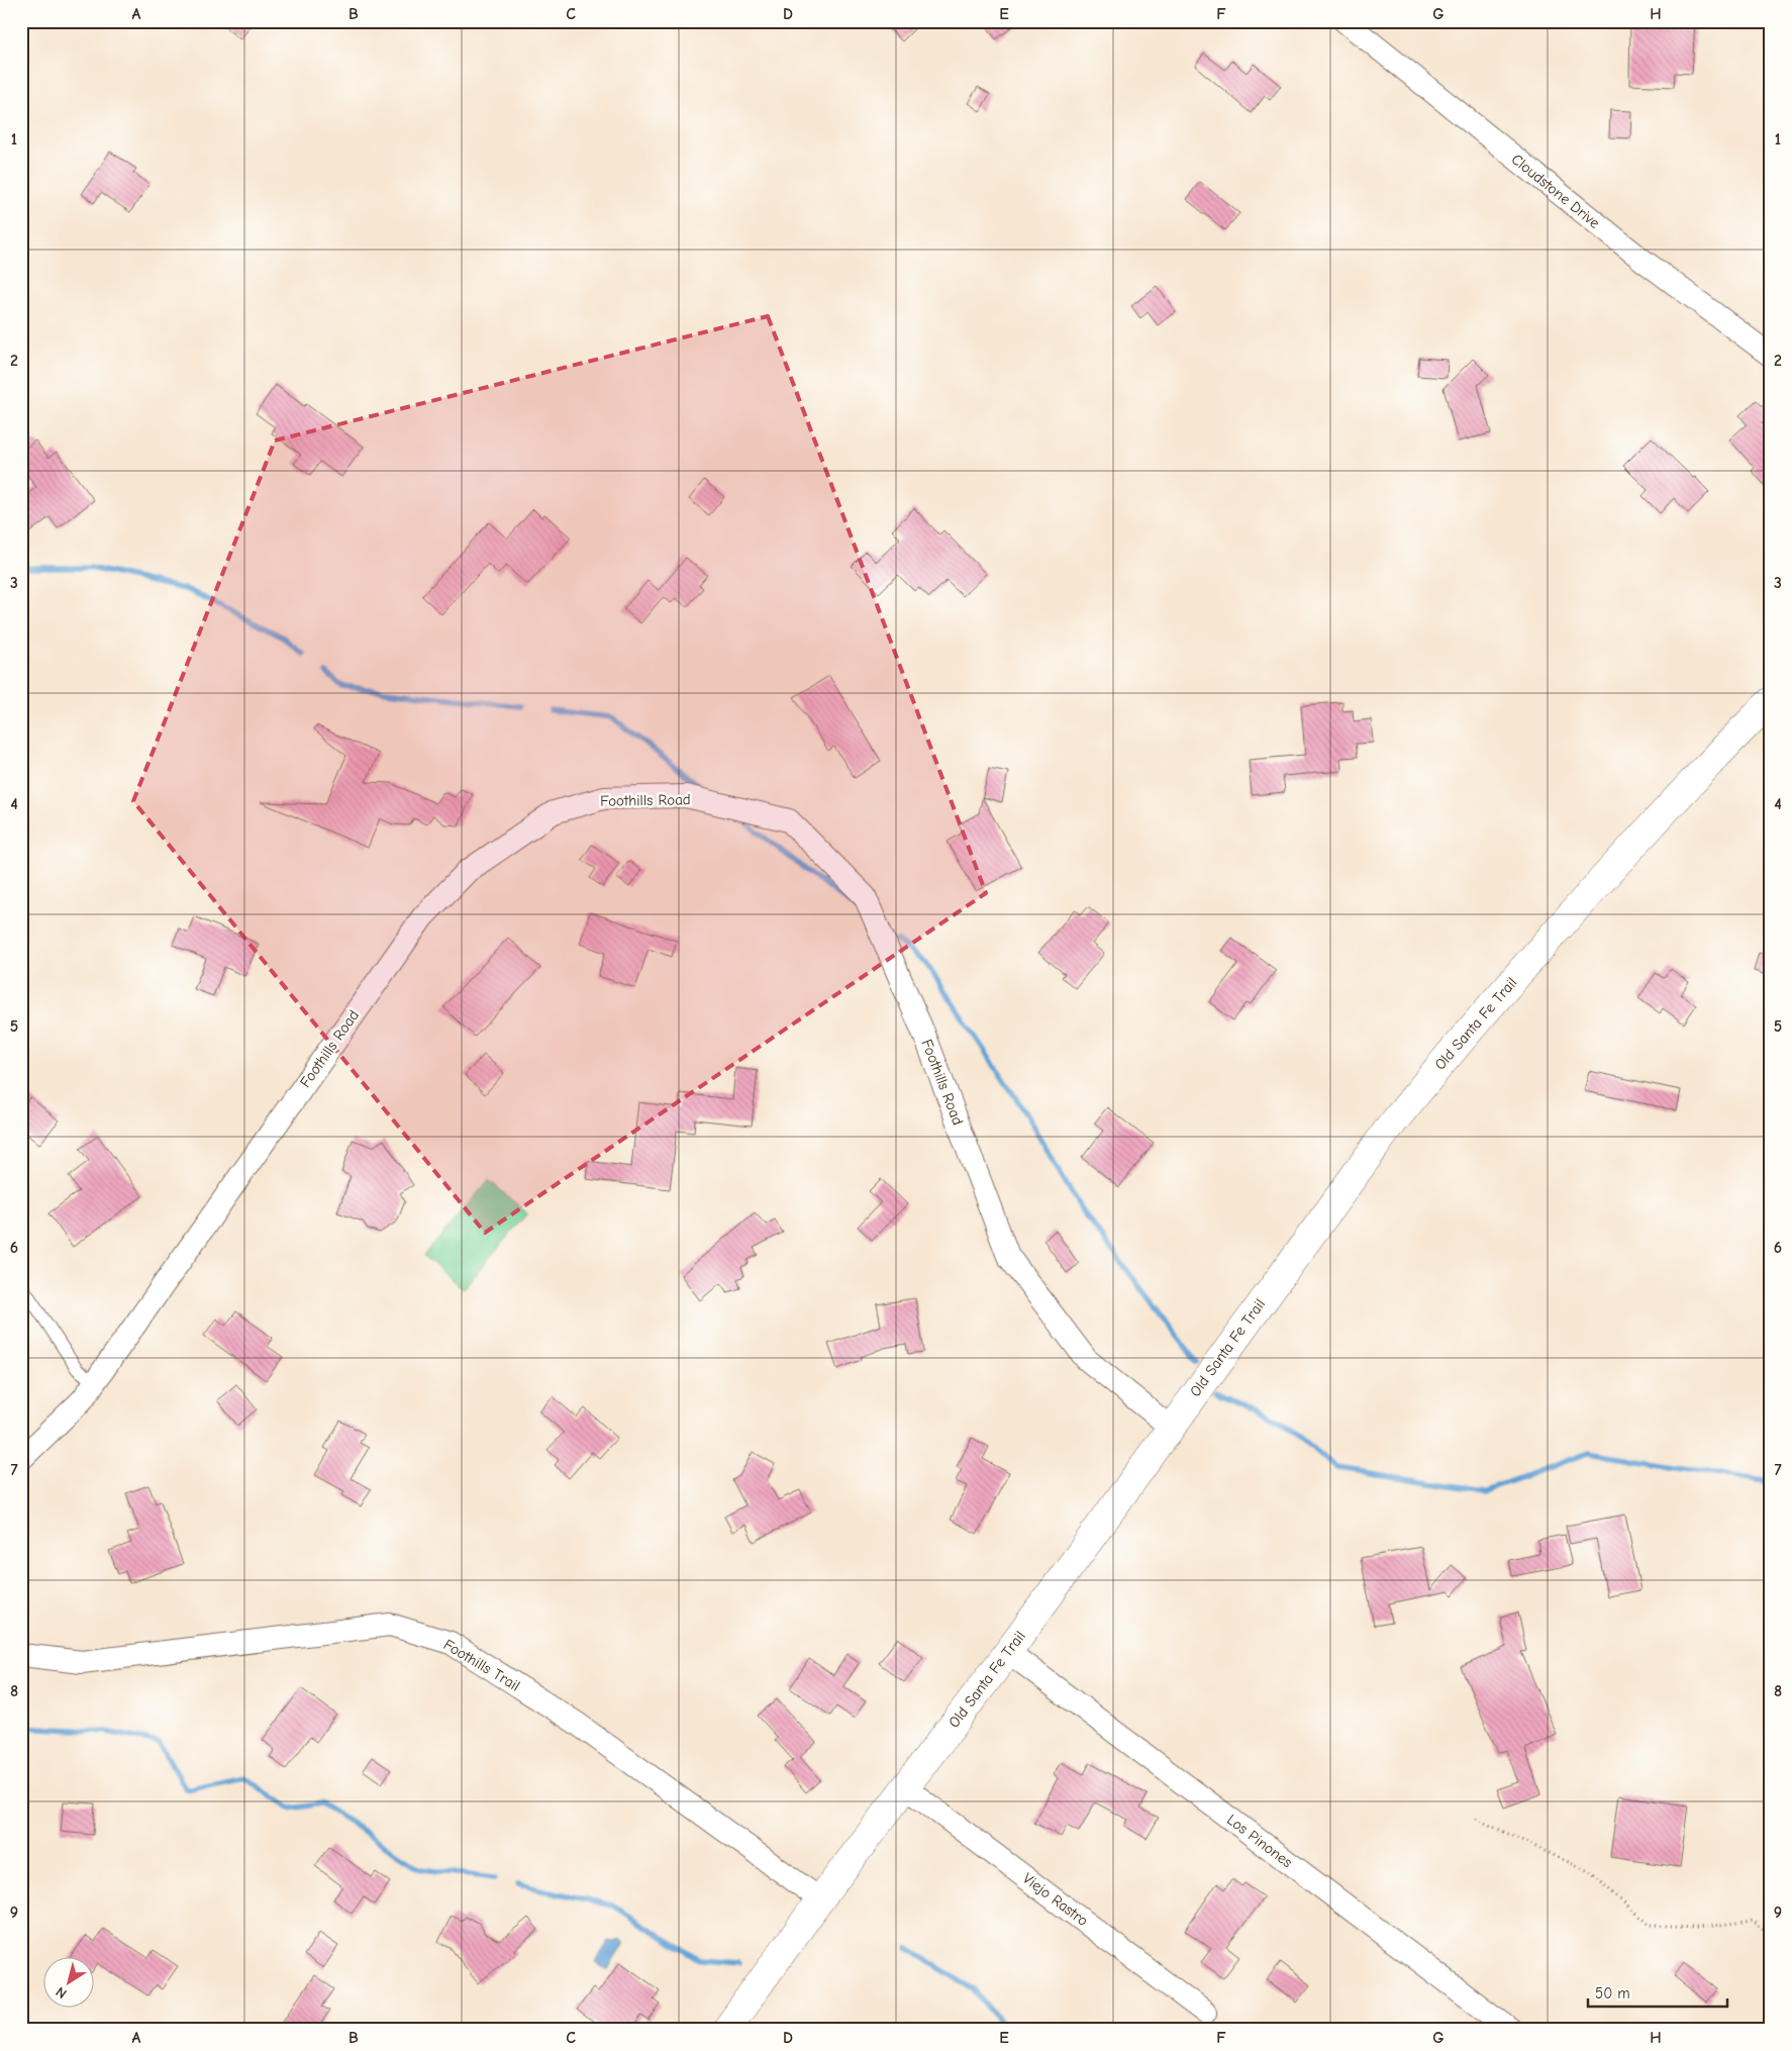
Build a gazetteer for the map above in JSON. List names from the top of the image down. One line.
{"streets":{"street":["Cloudstone Drive","Foothills Road","Old Santa Fe Trail","Foothills Trail","Los Pinones","Viejo Rastro"]},"crossings":[["Foothills Road","Old Santa Fe Trail"],["Old Santa Fe Trail","Foothills Trail"],["Old Santa Fe Trail","Los Pinones"],["Old Santa Fe Trail","Viejo Rastro"]],"scale_bar":"50 m","north":"bottom left","grid":{"columns":["A","B","C","D","E","F","G","H"],"rows":["1","2","3","4","5","6","7","8","9"]}}
